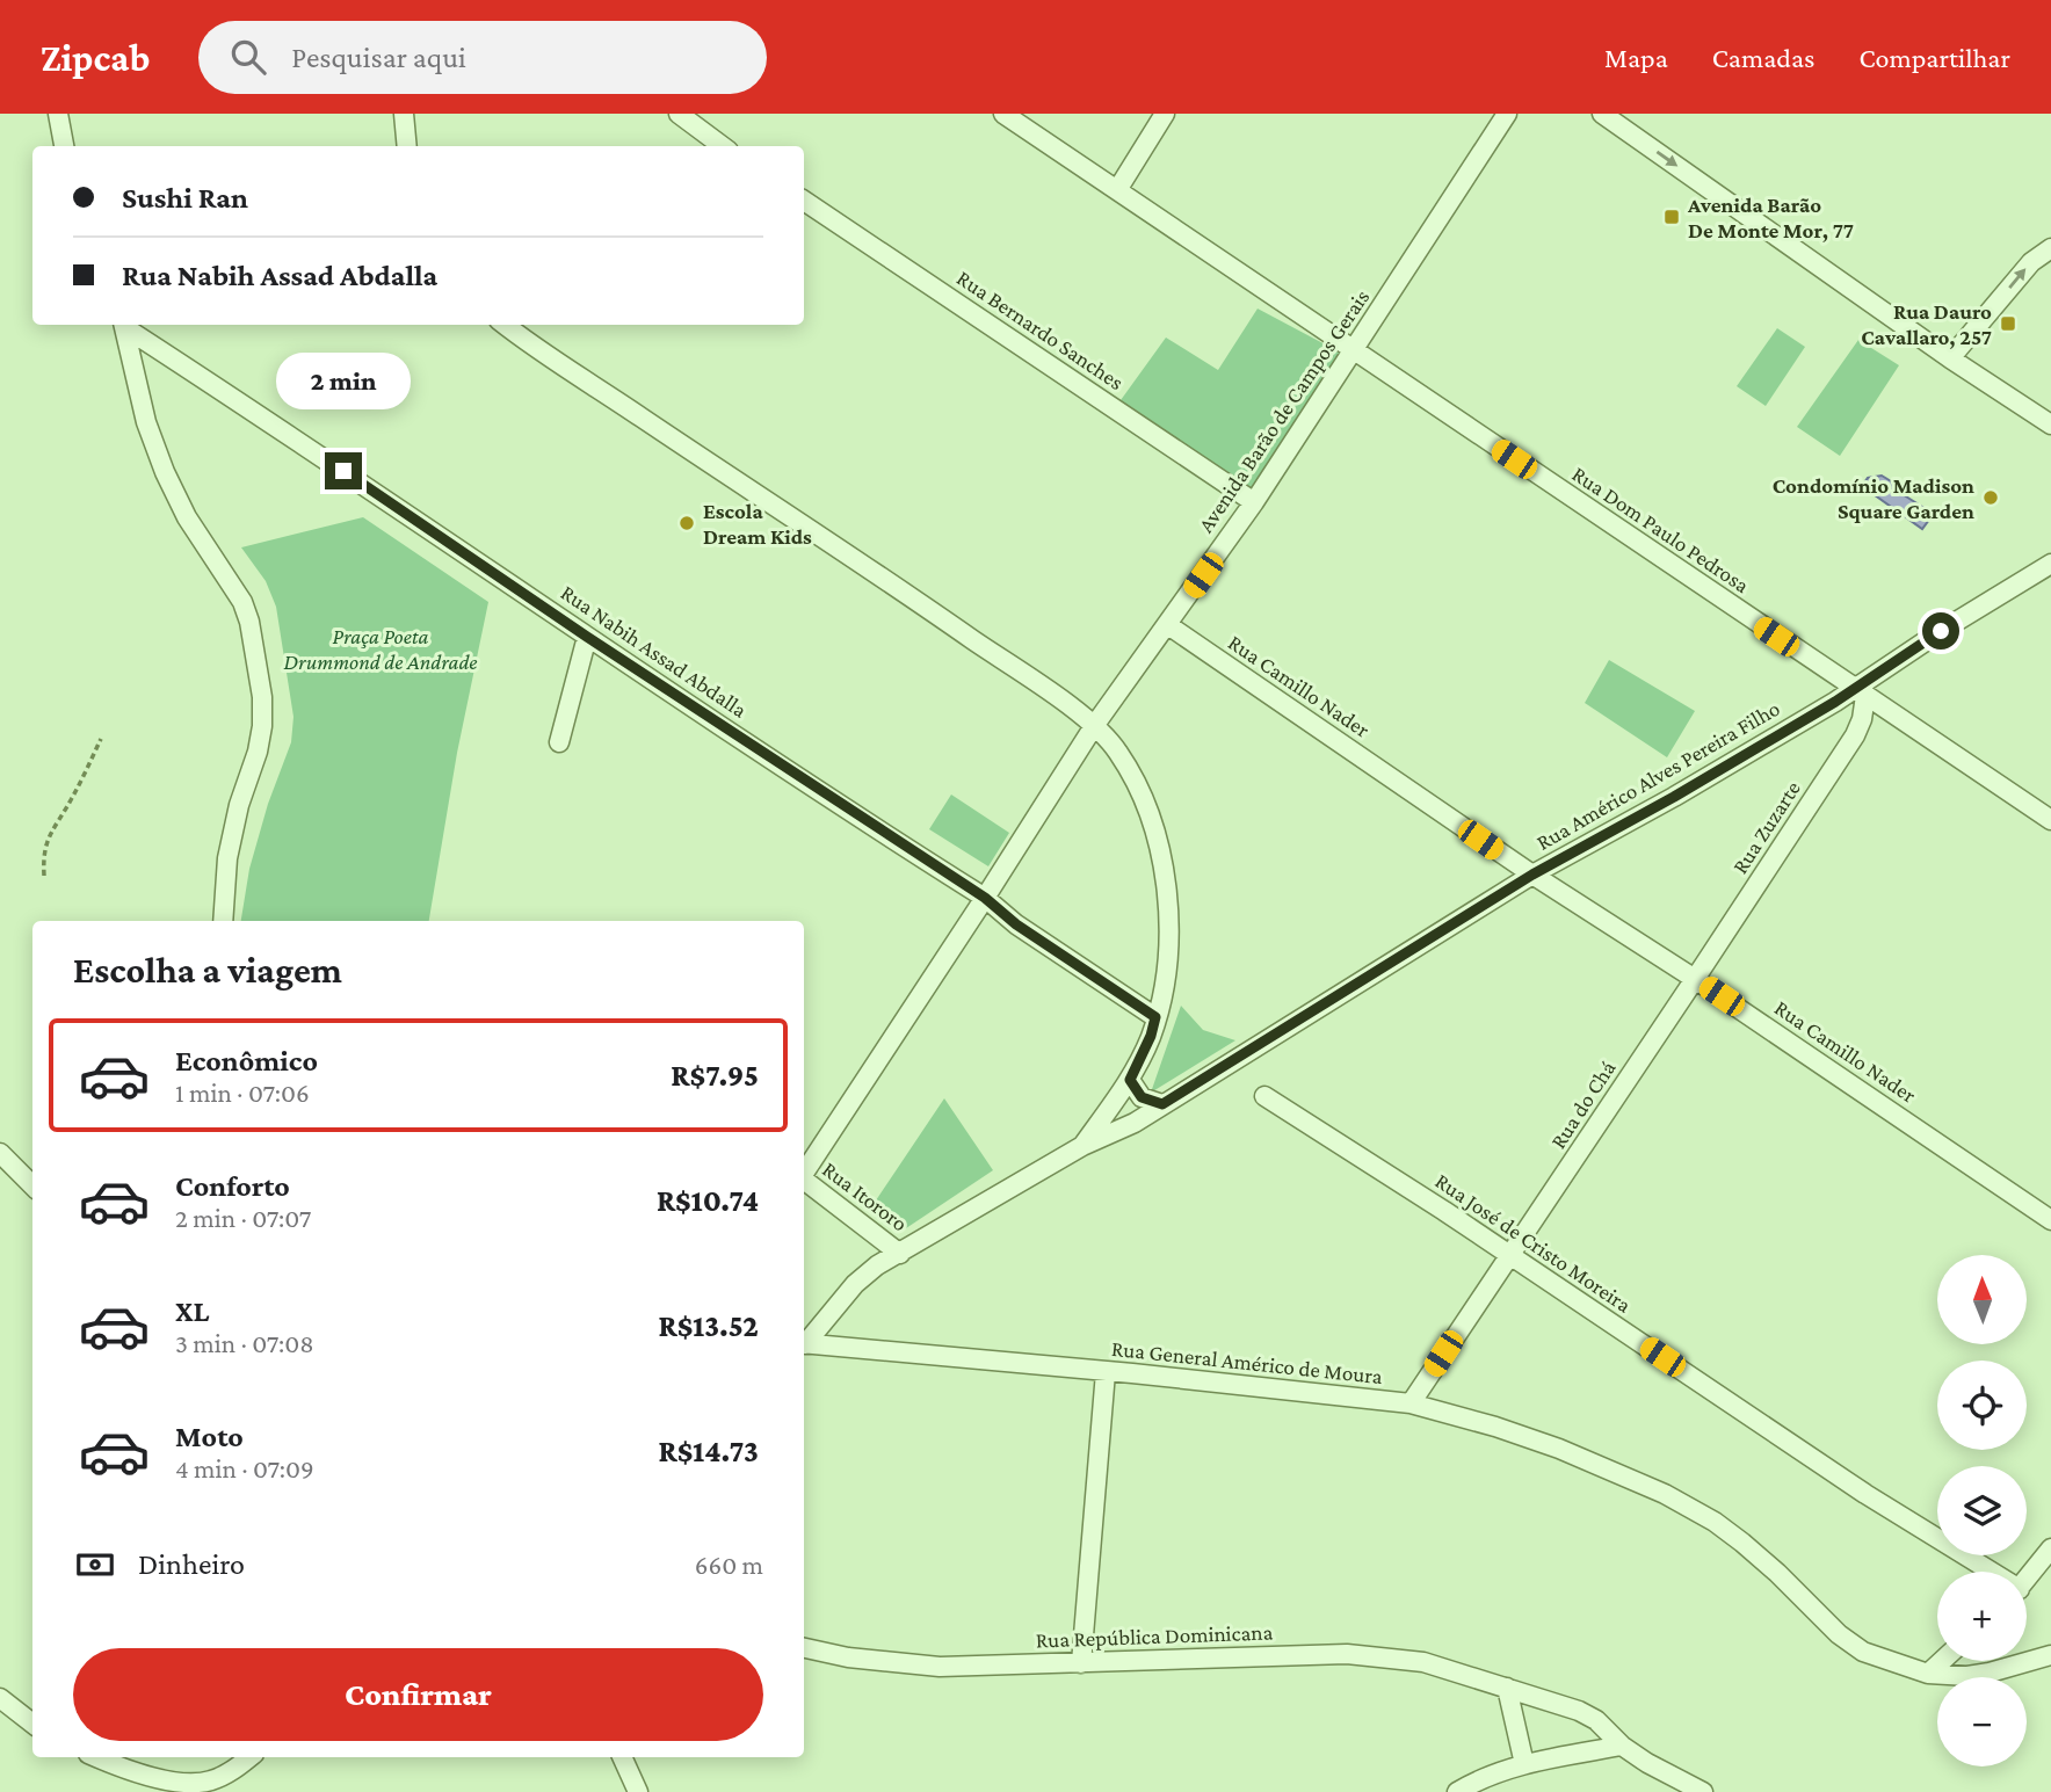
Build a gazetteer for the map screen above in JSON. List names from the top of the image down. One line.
{"streets":{"street":["Rua Bernardo Sanches","Avenida Barão de Campos Gerais","Rua Dom Paulo Pedrosa","Rua Nabih Assad Abdalla","Rua Camillo Nader","Rua Américo Alves Pereira Filho","Rua Zuzarte","Rua do Chá","Rua Itororo","Rua José de Cristo Moreira","Rua General Américo de Moura","Rua República Dominicana"]},"crossings":[["Rua Bernardo Sanches","Avenida Barão de Campos Gerais"],["Avenida Barão de Campos Gerais","Rua Dom Paulo Pedrosa"],["Avenida Barão de Campos Gerais","Rua Nabih Assad Abdalla"],["Avenida Barão de Campos Gerais","Rua Camillo Nader"],["Rua Dom Paulo Pedrosa","Rua Américo Alves Pereira Filho"],["Rua Dom Paulo Pedrosa","Rua Zuzarte"],["Rua Camillo Nader","Rua Américo Alves Pereira Filho"],["Rua Camillo Nader","Rua Zuzarte"],["Rua Camillo Nader","Rua do Chá"],["Rua Américo Alves Pereira Filho","Rua Zuzarte"],["Rua Américo Alves Pereira Filho","Rua Itororo"],["Rua Zuzarte","Rua do Chá"],["Rua do Chá","Rua José de Cristo Moreira"],["Rua do Chá","Rua General Américo de Moura"]],"parks":["Praça Poeta Drummond de Andrade"],"places":{"transit":["Avenida Barão De Monte Mor, 77","Rua Dauro Cavallaro, 257"],"other":["Condomínio Madison Square Garden","Escola Dream Kids"]},"north":"top","page":{"header":"Zipcab","search":"Pesquisar aqui","nav":["Mapa","Camadas","Compartilhar"],"banner":["Sushi Ran","Rua Nabih Assad Abdalla"],"bubble":"2 min","heading":"Escolha a viagem","list":[{"name":"Econômico","note":"1 min · 07:06","value":"R$7.95"},{"name":"Conforto","note":"2 min · 07:07","value":"R$10.74"},{"name":"XL","note":"3 min · 07:08","value":"R$13.52"},{"name":"Moto","note":"4 min · 07:09","value":"R$14.73"}],"map_buttons":["+","−"],"pay":["Dinheiro","660 m"],"buttons":"Confirmar"}}
